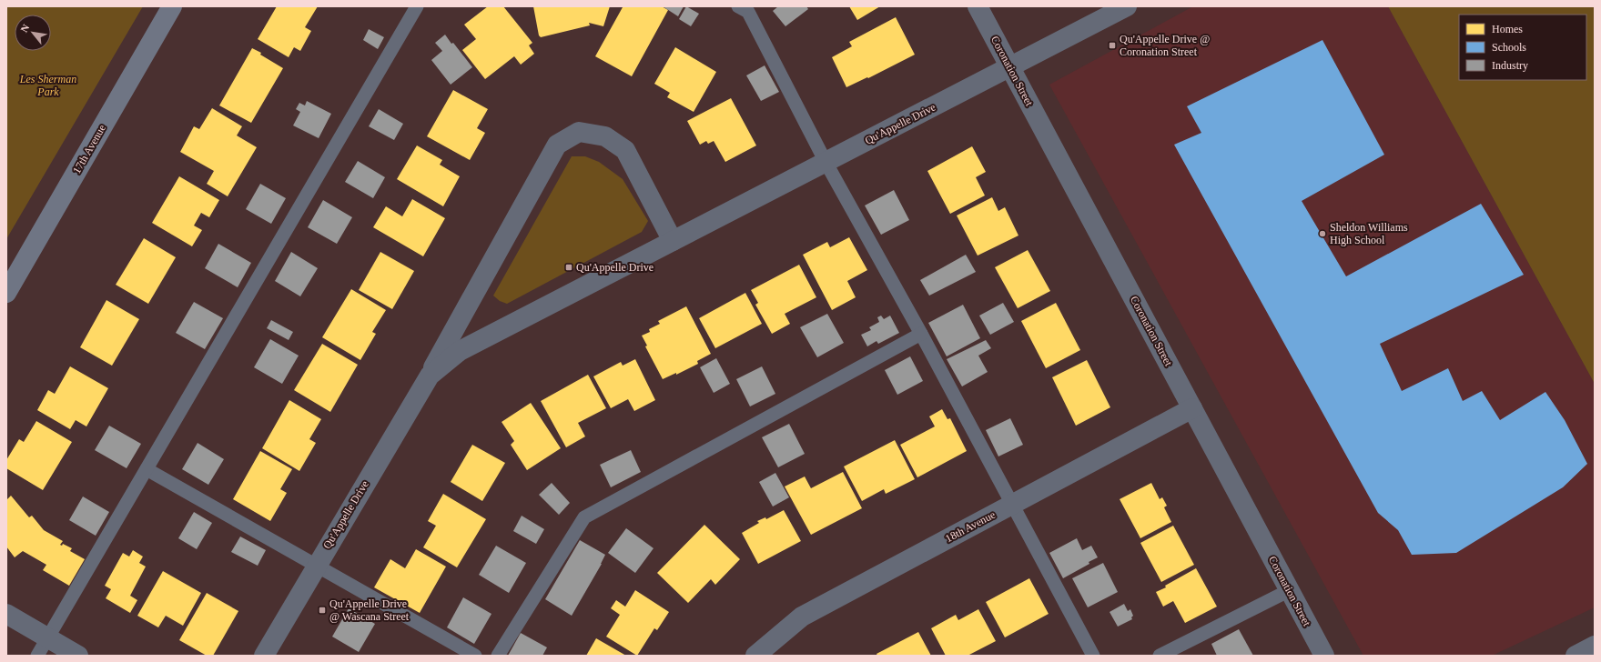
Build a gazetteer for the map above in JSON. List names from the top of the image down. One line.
{"streets":{"street":["Coronation Street","Qu'Appelle Drive","17th Avenue","18th Avenue"]},"crossings":[["Coronation Street","Qu'Appelle Drive"],["Coronation Street","18th Avenue"]],"parks":["Les Sherman Park"],"places":{"transit":["Qu'Appelle Drive @ Coronation Street","Qu'Appelle Drive","Qu'Appelle Drive @ Wascana Street"],"other":["Sheldon Williams High School"]},"legend":["Homes","Schools","Industry"],"north":"top left"}
